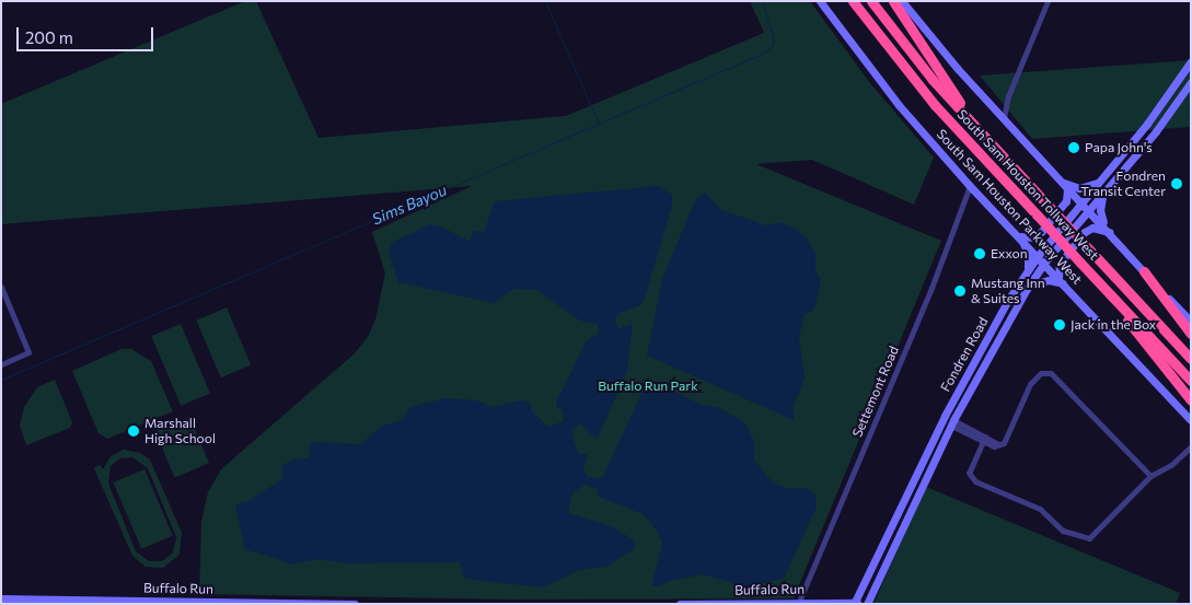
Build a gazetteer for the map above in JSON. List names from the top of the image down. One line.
{"streets":{"highway":["South Sam Houston Tollway West"],"main road":["South Sam Houston Parkway West","Fondren Road","Buffalo Run"],"street":["Settemont Road"]},"crossings":[["South Sam Houston Parkway West","Fondren Road"],["South Sam Houston Parkway West","Settemont Road"],["Fondren Road","Buffalo Run"],["Settemont Road","Buffalo Run"]],"water":["Sims Bayou"],"parks":["Buffalo Run Park"],"places":["Papa John's","Fondren Transit Center","Exxon","Mustang Inn & Suites","Jack in the Box","Marshall High School"],"scale_bar":"200 m"}
